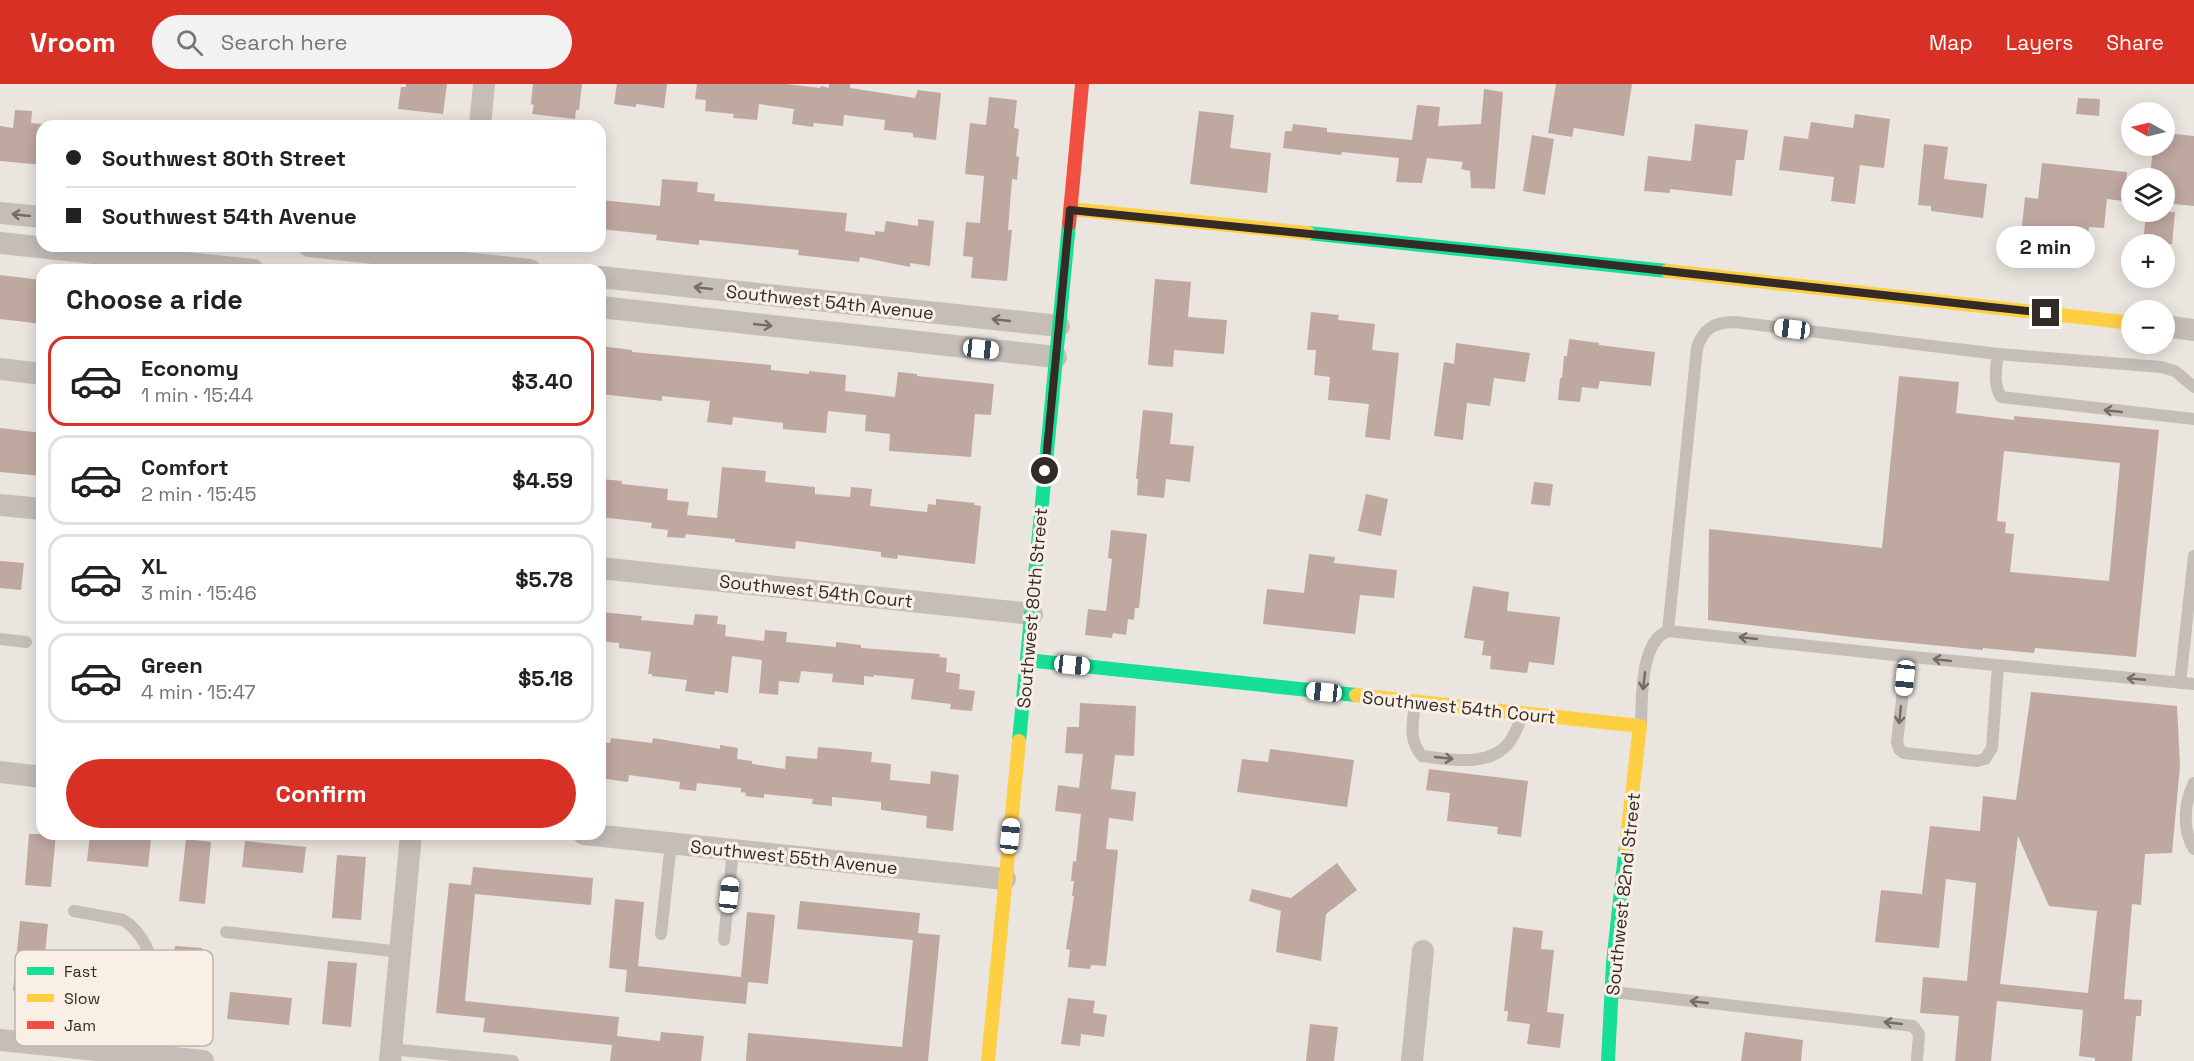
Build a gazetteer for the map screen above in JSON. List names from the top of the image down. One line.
{"streets":{"street":["Southwest 54th Avenue","Southwest 54th Court","Southwest 80th Street","Southwest 55th Avenue","Southwest 82nd Street"]},"crossings":[["Southwest 54th Avenue","Southwest 80th Street"],["Southwest 54th Court","Southwest 80th Street"],["Southwest 54th Court","Southwest 82nd Street"],["Southwest 80th Street","Southwest 55th Avenue"]],"legend":["Fast","Slow","Jam"],"north":"left","page":{"header":"Vroom","search":"Search here","nav":["Map","Layers","Share"],"map_buttons":["+","−"],"banner":["Southwest 80th Street","Southwest 54th Avenue"],"bubble":"2 min","heading":"Choose a ride","list":[{"name":"Economy","note":"1 min · 15:44","value":"$3.40"},{"name":"Comfort","note":"2 min · 15:45","value":"$4.59"},{"name":"XL","note":"3 min · 15:46","value":"$5.78"},{"name":"Green","note":"4 min · 15:47","value":"$5.18"}],"buttons":"Confirm"}}
